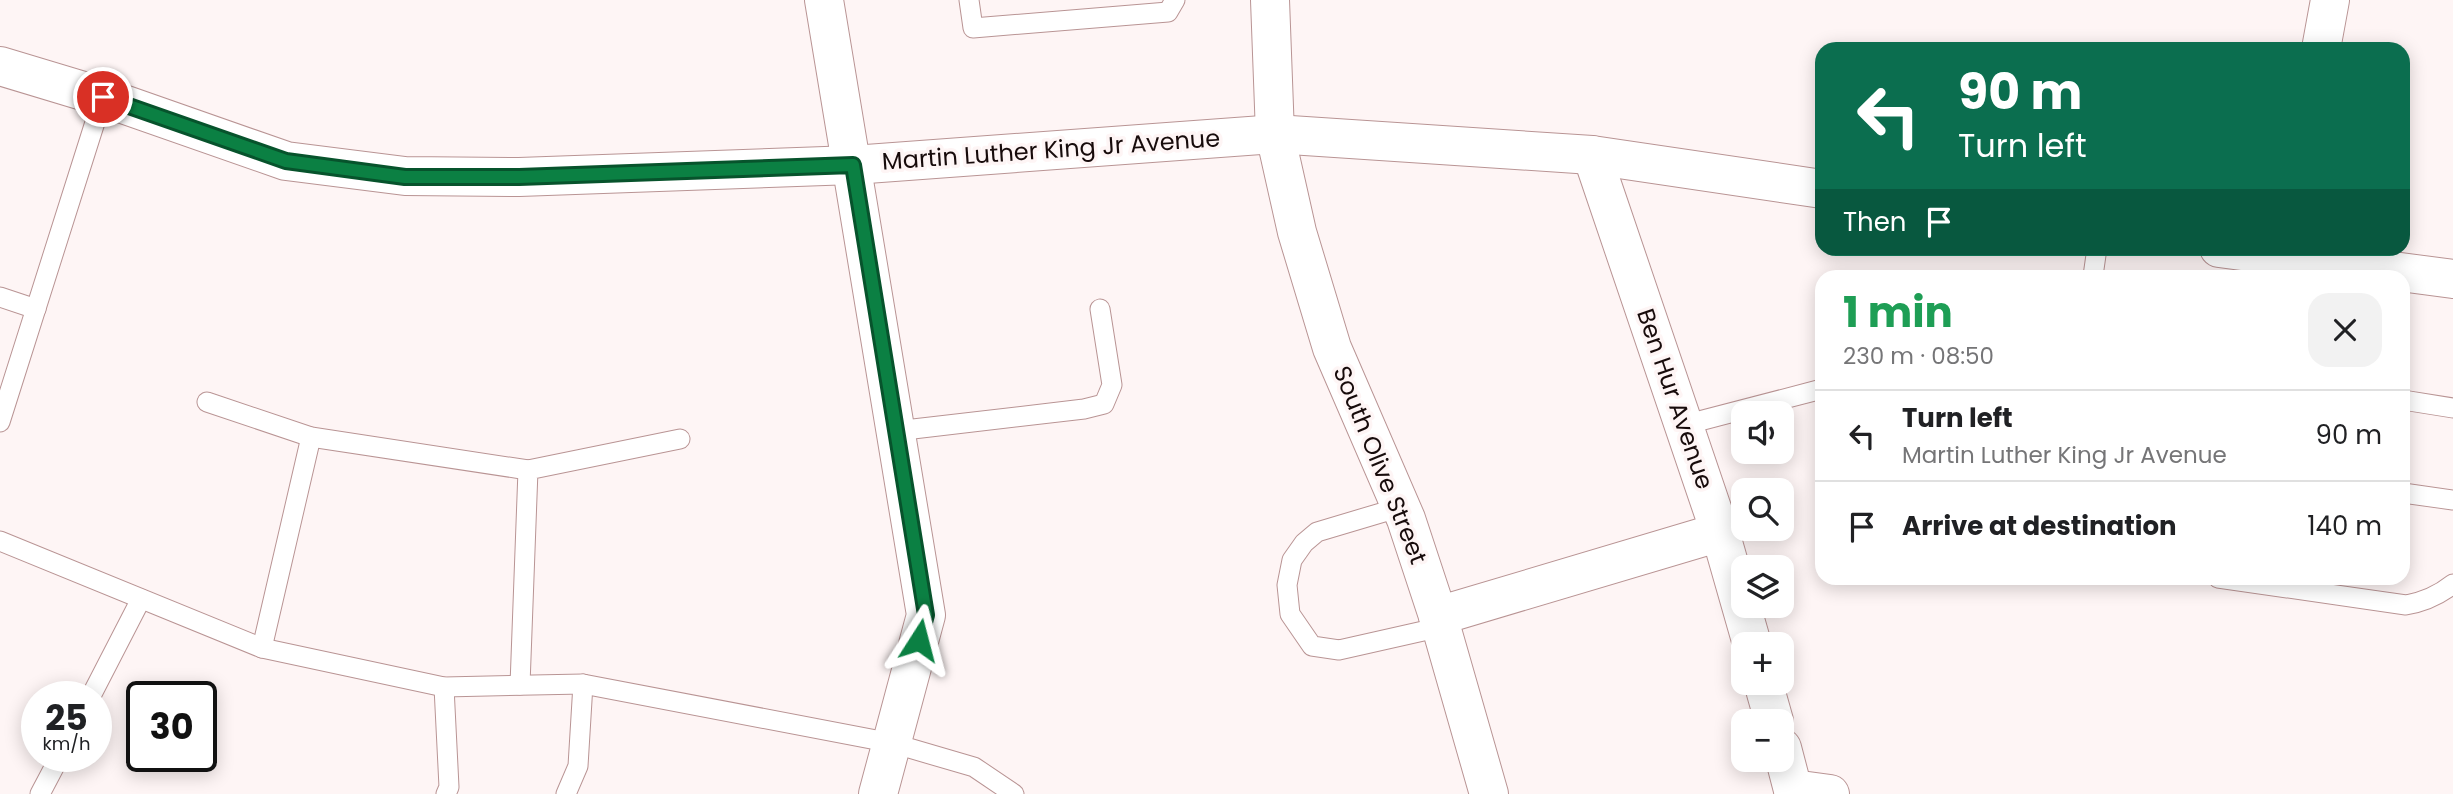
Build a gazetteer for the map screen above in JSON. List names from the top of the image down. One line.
{"streets":{"street":["Martin Luther King Jr Avenue","Ben Hur Avenue","South Olive Street"]},"crossings":[["Martin Luther King Jr Avenue","Ben Hur Avenue"],["Martin Luther King Jr Avenue","South Olive Street"]],"page":{"turn":["90 m","Turn left"],"then":"Then","heading":["1 min","230 m · 08:50"],"list":[{"name":"Turn left","note":"Martin Luther King Jr Avenue","value":"90 m"},{"name":"Arrive at destination","value":"140 m"}],"map_buttons":["+","−"],"speed":"25 km/h","limit":"30"}}
